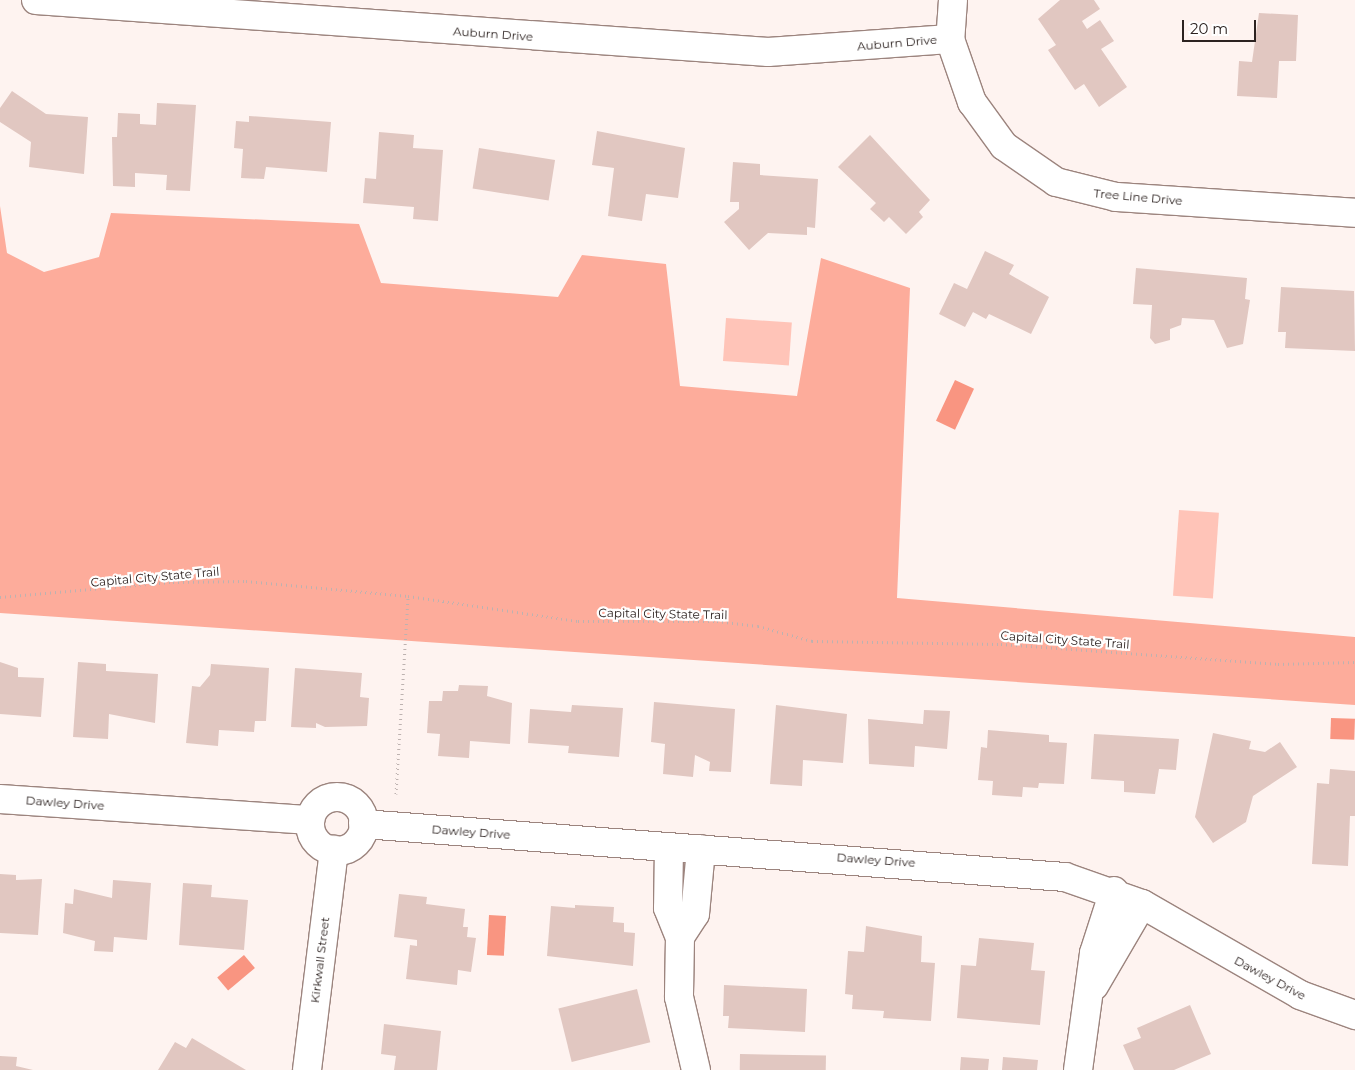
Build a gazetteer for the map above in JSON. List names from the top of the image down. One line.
{"streets":{"street":["Auburn Drive","Tree Line Drive","Dawley Drive","Kirkwall Street"],"path":["Capital City State Trail"]},"crossings":[["Auburn Drive","Tree Line Drive"],["Dawley Drive","Kirkwall Street"]],"scale_bar":"20 m"}
